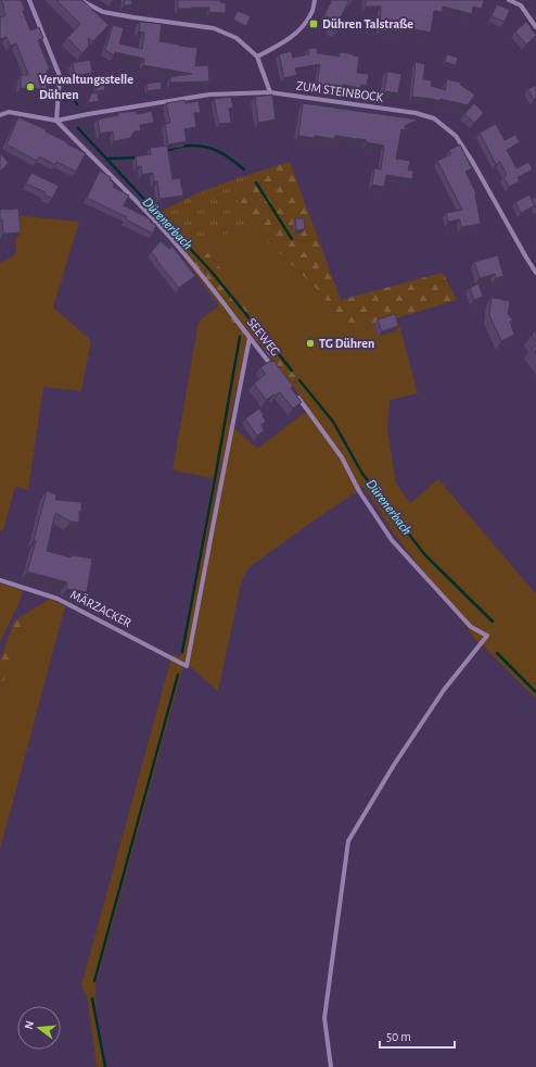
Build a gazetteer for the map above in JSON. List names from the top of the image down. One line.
{"streets":{"street":["ZUM STEINBOCK","SEEWEG","MÄRZACKER"]},"crossings":[["ZUM STEINBOCK","SEEWEG"],["SEEWEG","MÄRZACKER"]],"water":["Dürenerbach"],"places":{"transit":["Dühren Talstraße"],"other":["Verwaltungsstelle Dühren","TG Dühren"]},"scale_bar":"50 m","north":"left"}
